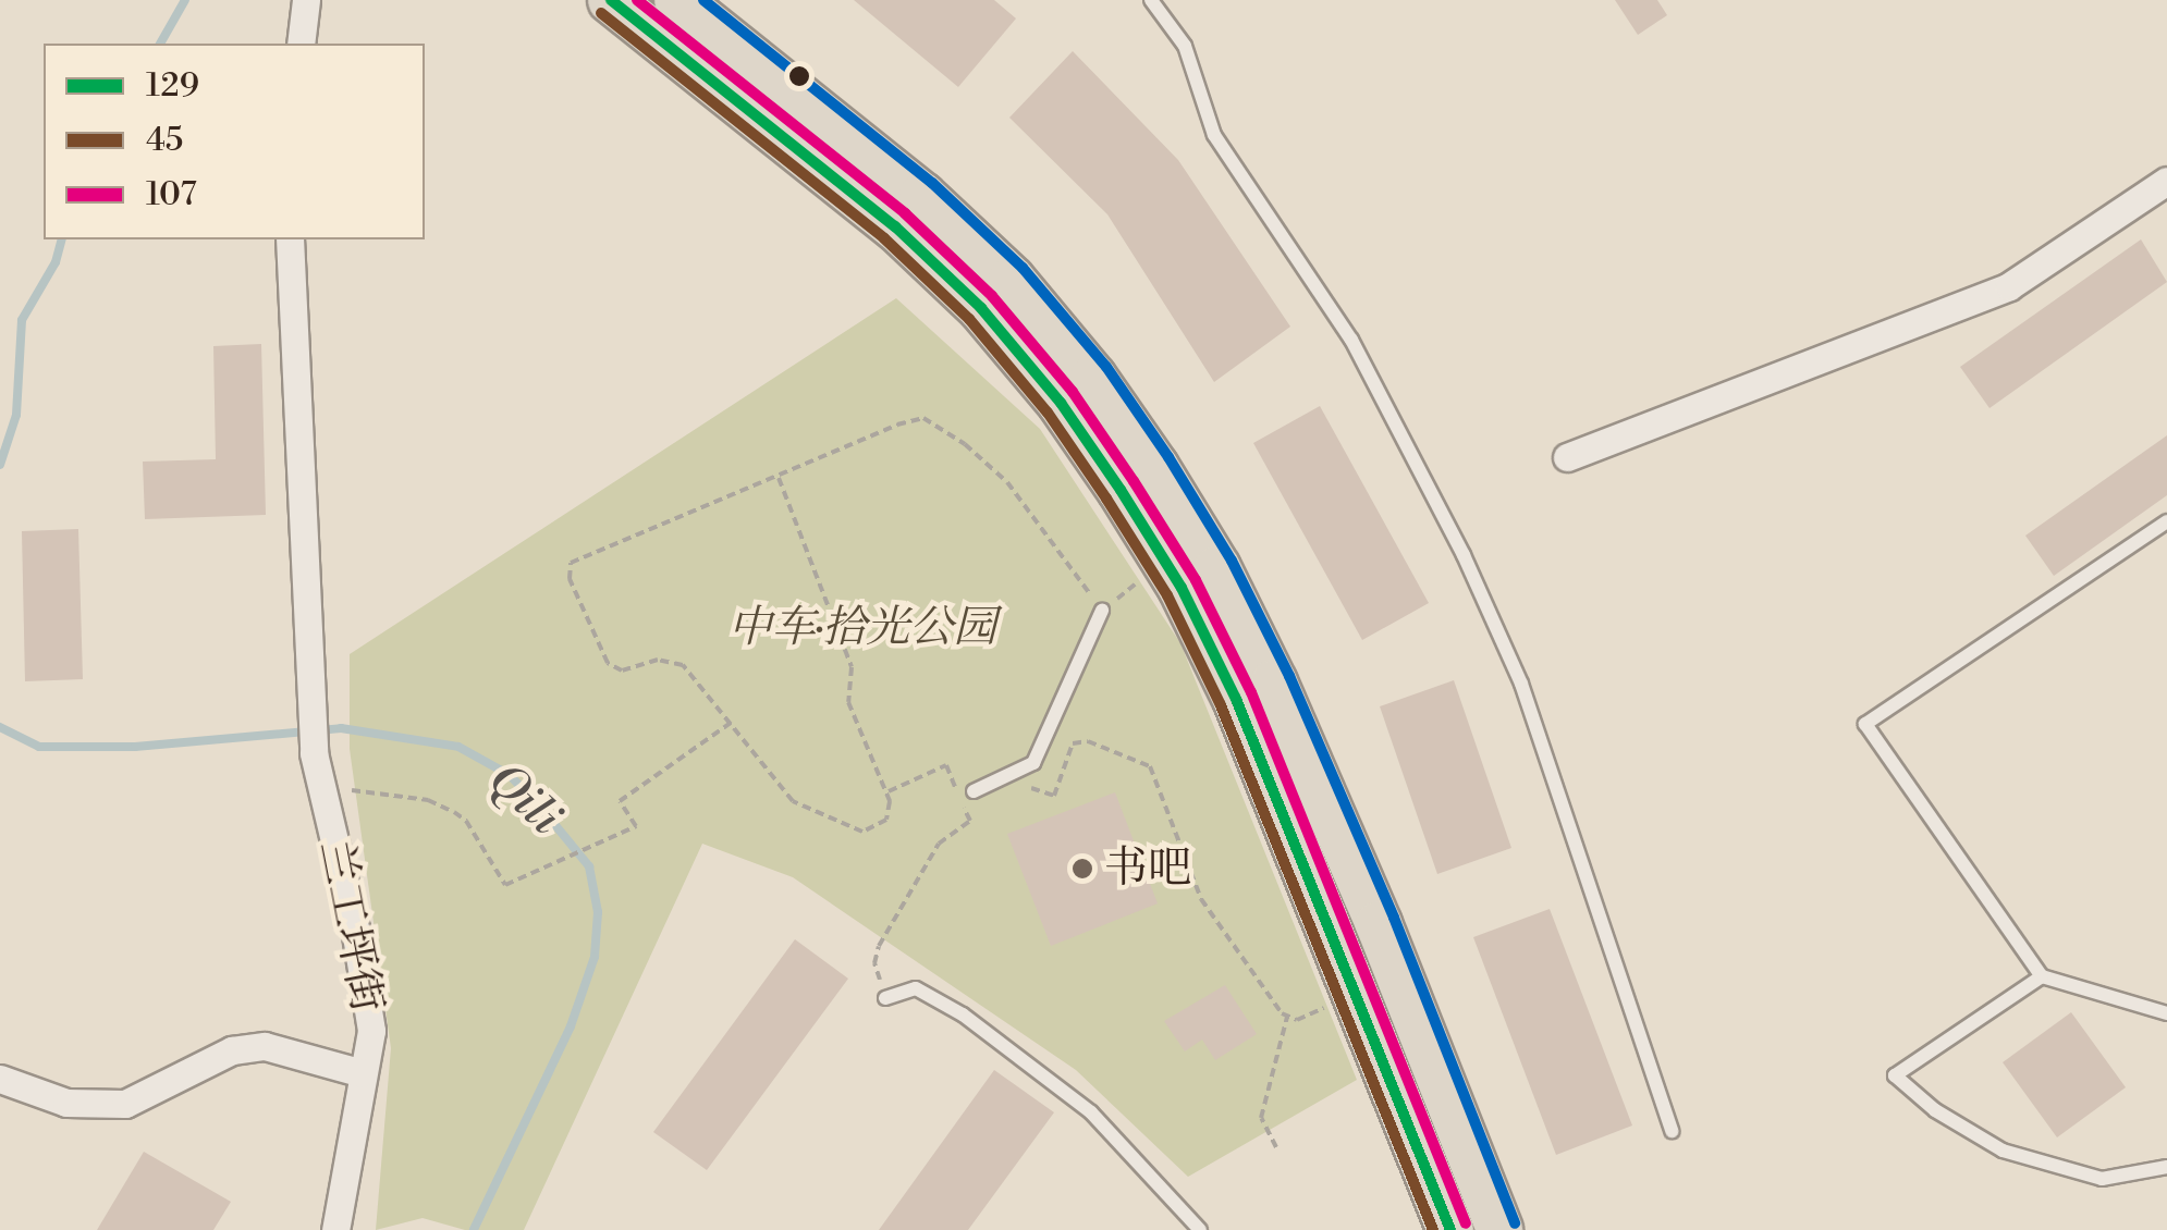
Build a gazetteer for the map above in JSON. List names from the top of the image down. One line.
{"streets":{"street":["兰工坪街"]},"water":["Qili"],"parks":["中车·拾光公园"],"places":["书吧"],"lines":["transit line 129","transit line 107","transit line 45"],"legend":["129","45","107"]}
